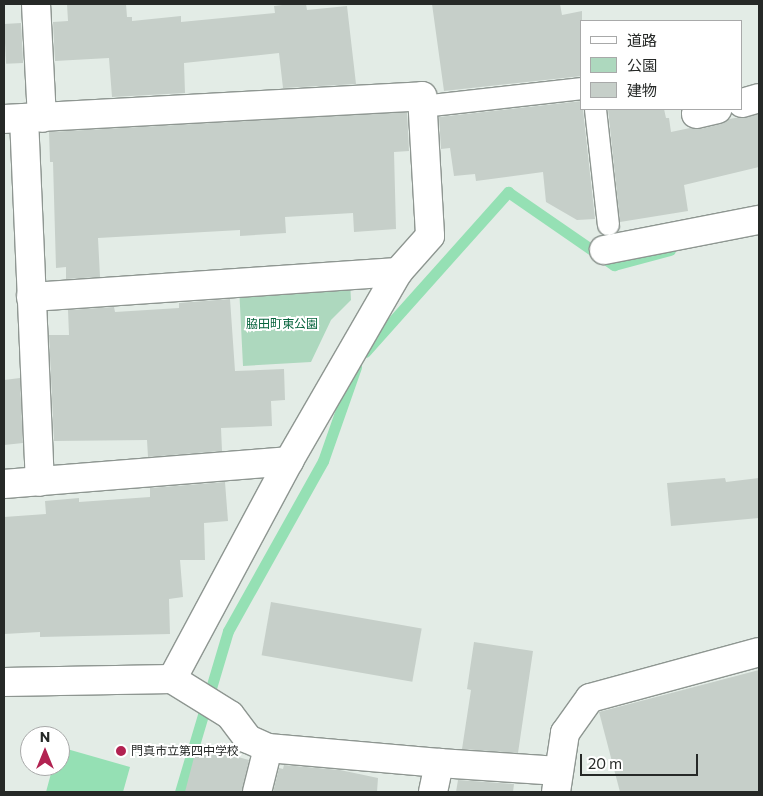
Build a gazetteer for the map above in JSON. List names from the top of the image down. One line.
{"parks":["脇田町東公園"],"places":["門真市立第四中学校"],"legend":["道路","公園","建物"],"scale_bar":"20 m","north":"top"}
